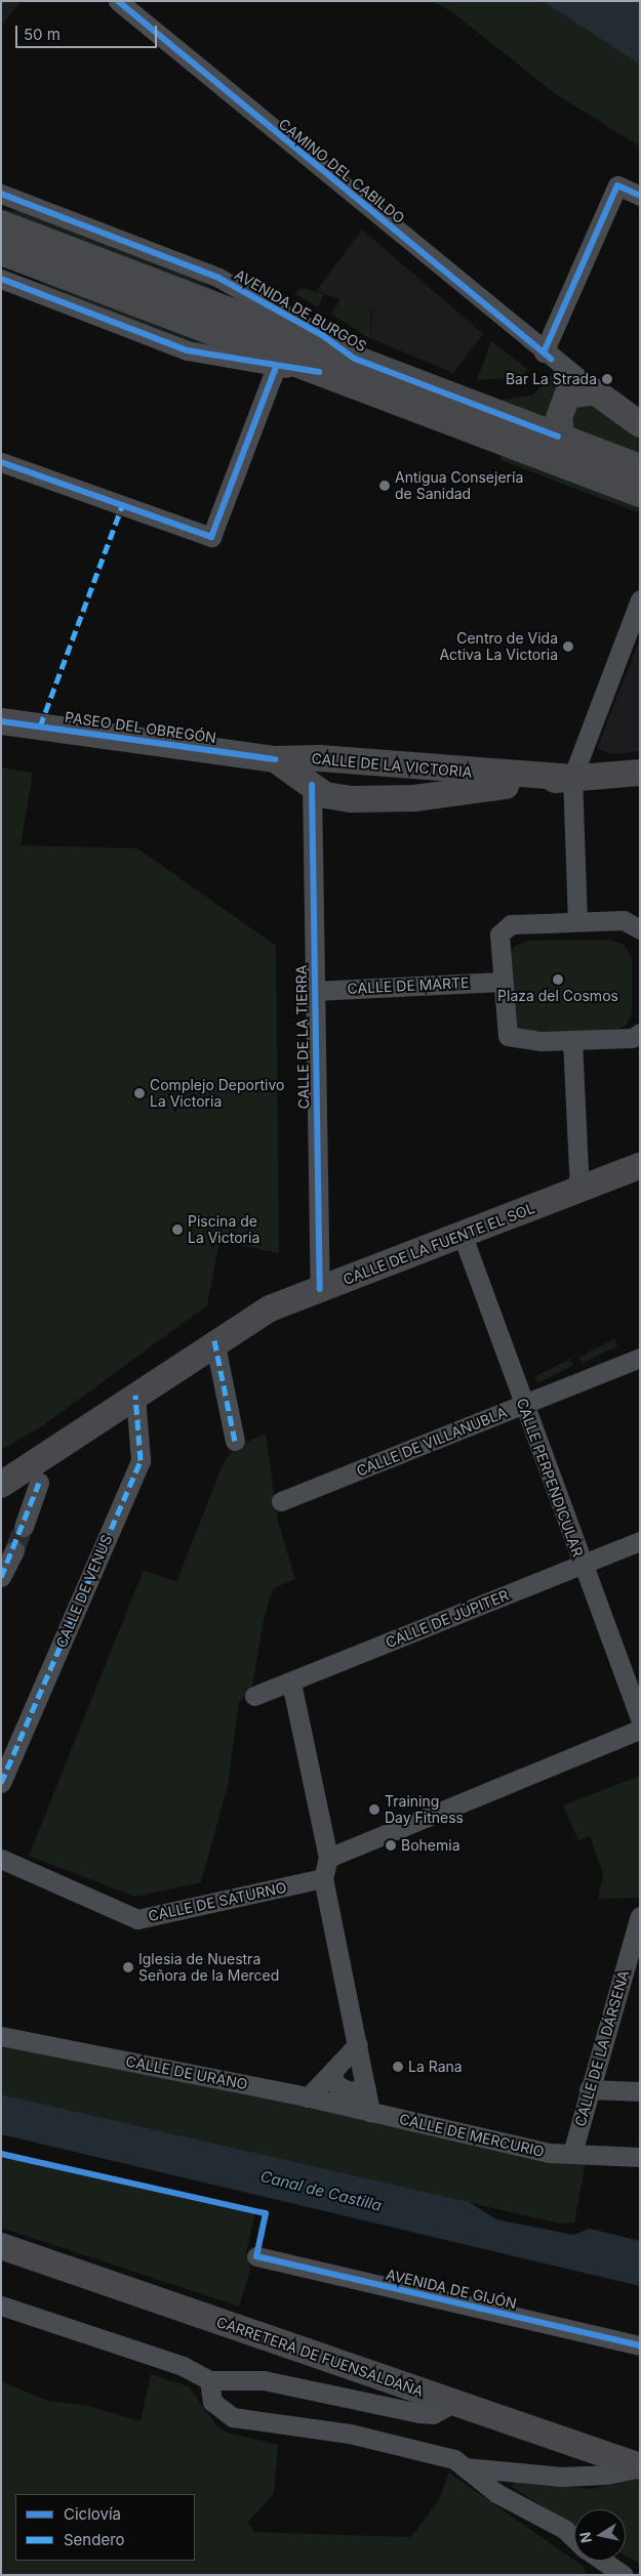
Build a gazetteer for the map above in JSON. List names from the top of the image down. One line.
{"streets":{"highway":["AVENIDA DE BURGOS"],"street":["CAMINO DEL CABILDO","PASEO DEL OBREGÓN","CALLE DE LA VICTORIA","CALLE DE MARTE","CALLE DE LA TIERRA","CALLE DE LA FUENTE EL SOL","CALLE DE VILLANUBLA","CALLE PERPENDICULAR","CALLE DE VENUS","CALLE DE JÚPITER","CALLE DE SATURNO","CALLE DE LA DÁRSENA","CALLE DE URANO","CALLE DE MERCURIO","AVENIDA DE GIJÓN","CARRETERA DE FUENSALDAÑA"]},"crossings":[["PASEO DEL OBREGÓN","CALLE DE LA VICTORIA"],["CALLE DE LA VICTORIA","CALLE DE LA TIERRA"],["CALLE DE MARTE","CALLE DE LA TIERRA"],["CALLE DE LA TIERRA","CALLE DE LA FUENTE EL SOL"],["CALLE DE LA FUENTE EL SOL","CALLE PERPENDICULAR"],["CALLE DE LA FUENTE EL SOL","CALLE DE VENUS"],["CALLE DE VILLANUBLA","CALLE PERPENDICULAR"],["CALLE PERPENDICULAR","CALLE DE JÚPITER"],["CALLE DE LA DÁRSENA","CALLE DE MERCURIO"],["CALLE DE URANO","CALLE DE MERCURIO"]],"water":["Canal de Castilla"],"places":["Bar La Strada","Antigua Consejería de Sanidad","Centro de Vida Activa La Victoria","Plaza del Cosmos","Complejo Deportivo La Victoria","Piscina de La Victoria","Training Day Fitness","Bohemia","Iglesia de Nuestra Señora de la Merced","La Rana"],"legend":["Ciclovía","Sendero"],"scale_bar":"50 m","north":"left"}
